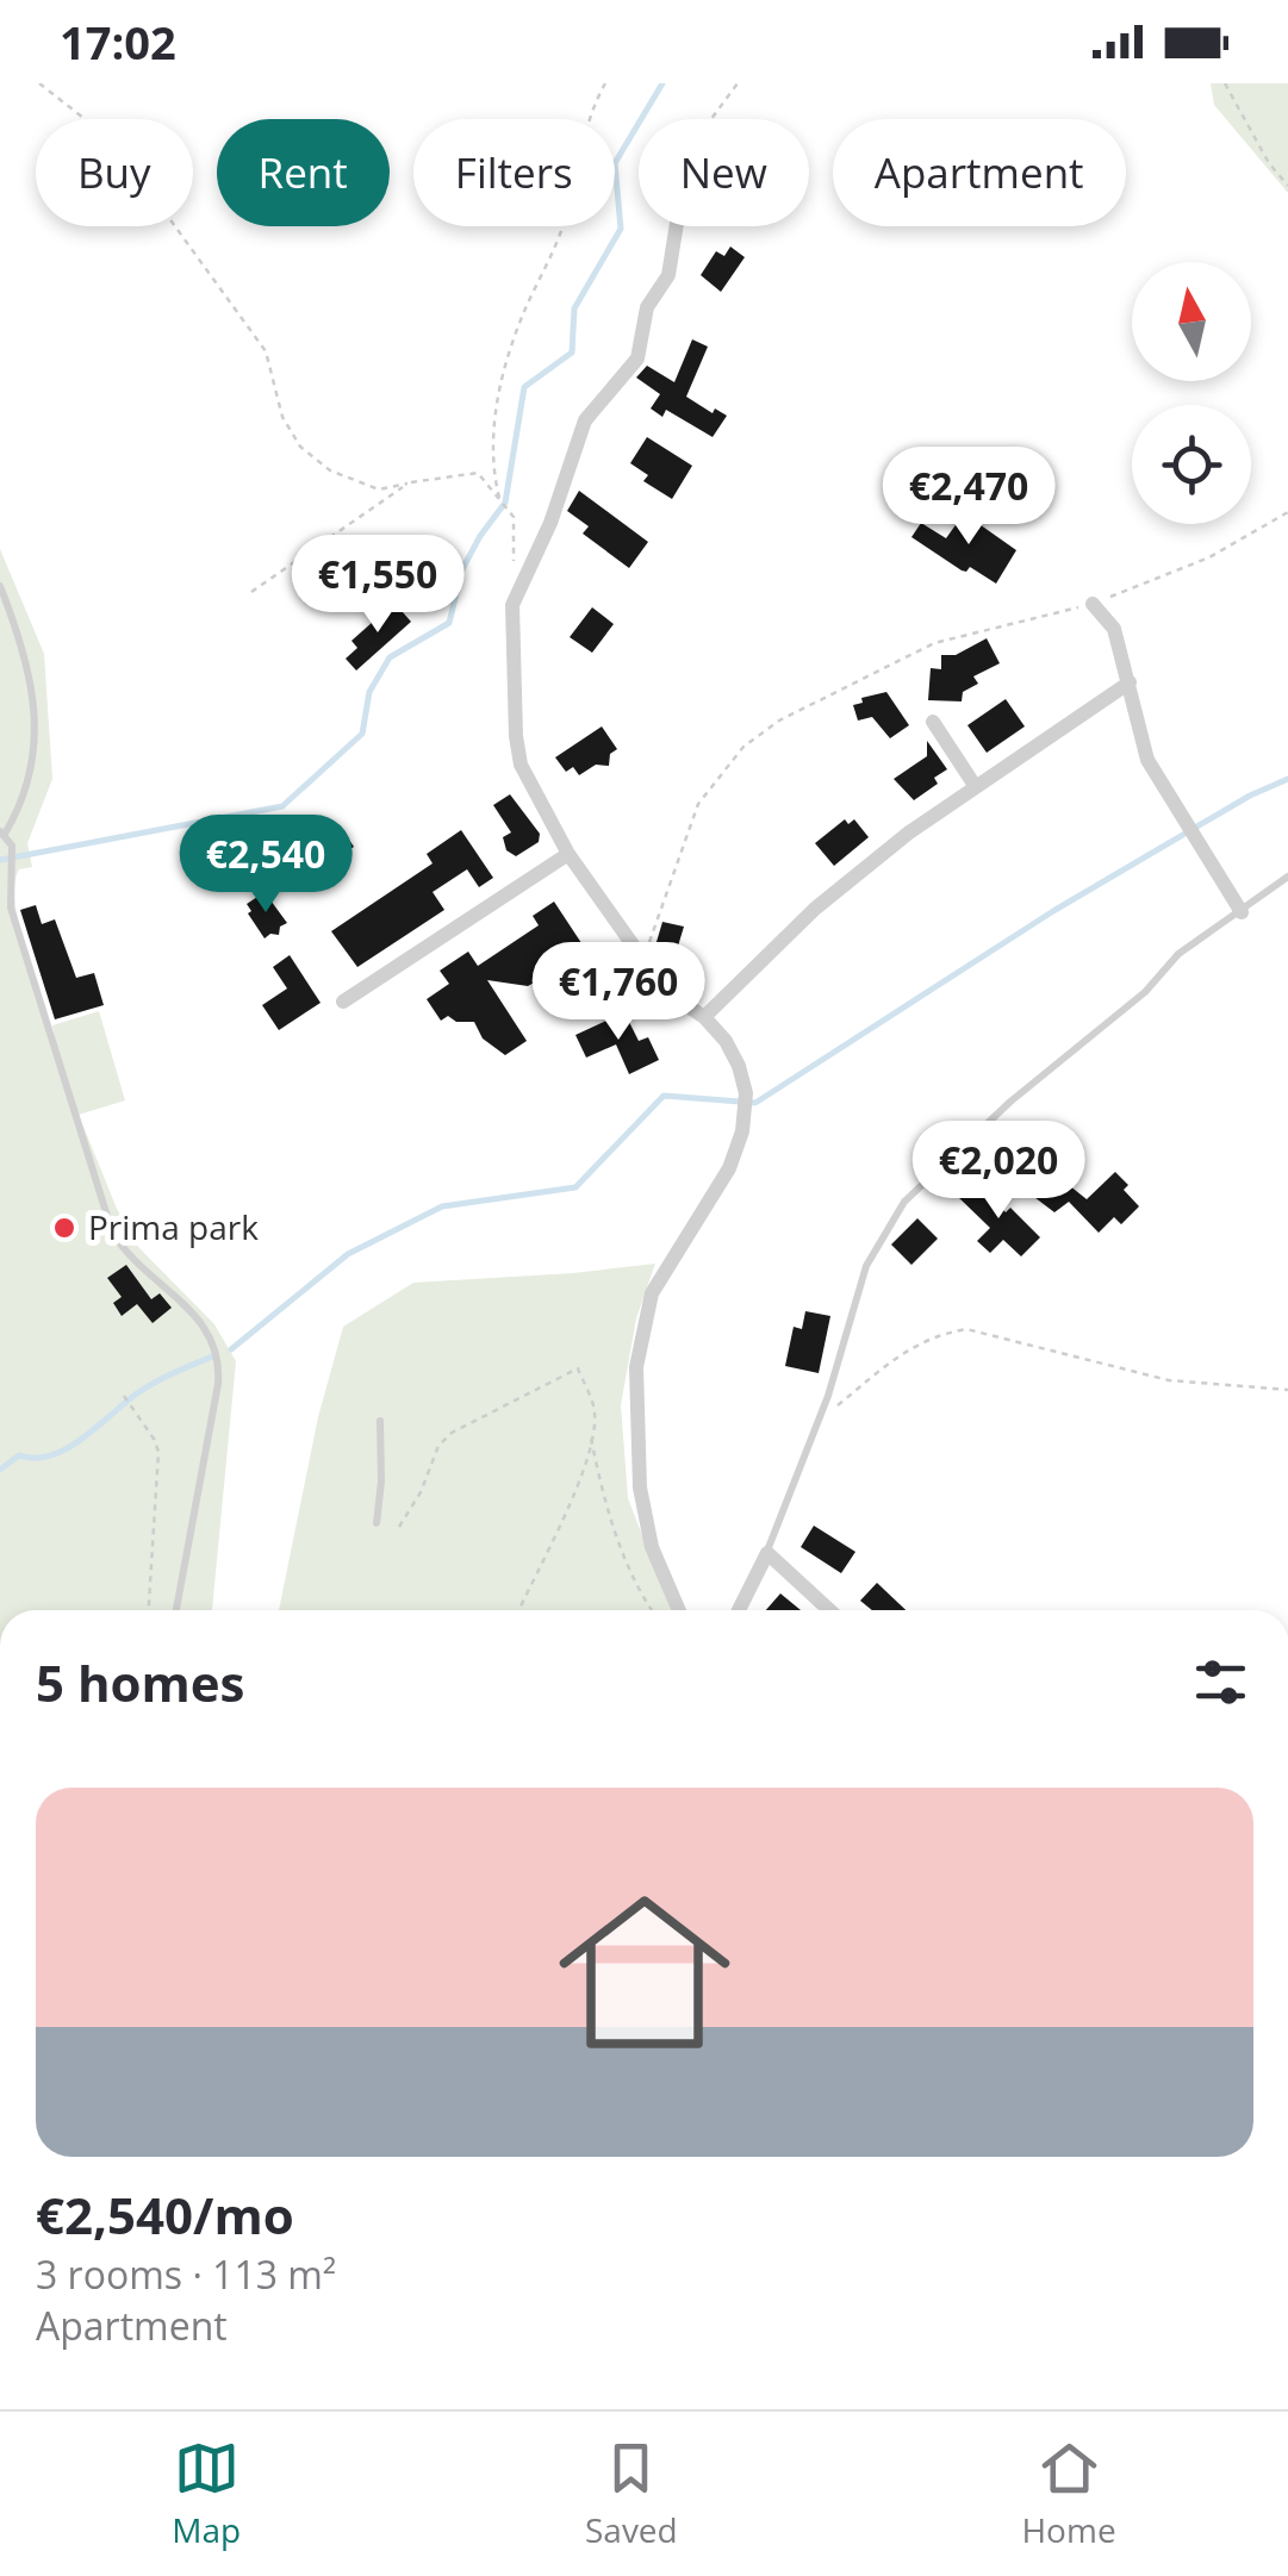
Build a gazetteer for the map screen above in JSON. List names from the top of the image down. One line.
{"places":["Prima park"],"north":"top","page":{"status":"17:02","chip":["Buy","Rent","Filters","New","Apartment"],"price":["€2,470","€1,550","€2,540","€1,760","€2,020"],"heading":"5 homes","list":[{"name":"€2,540/mo","note":"3 rooms · 113 m² · Apartment"}],"tabs":["Map","Saved","Home"]}}
